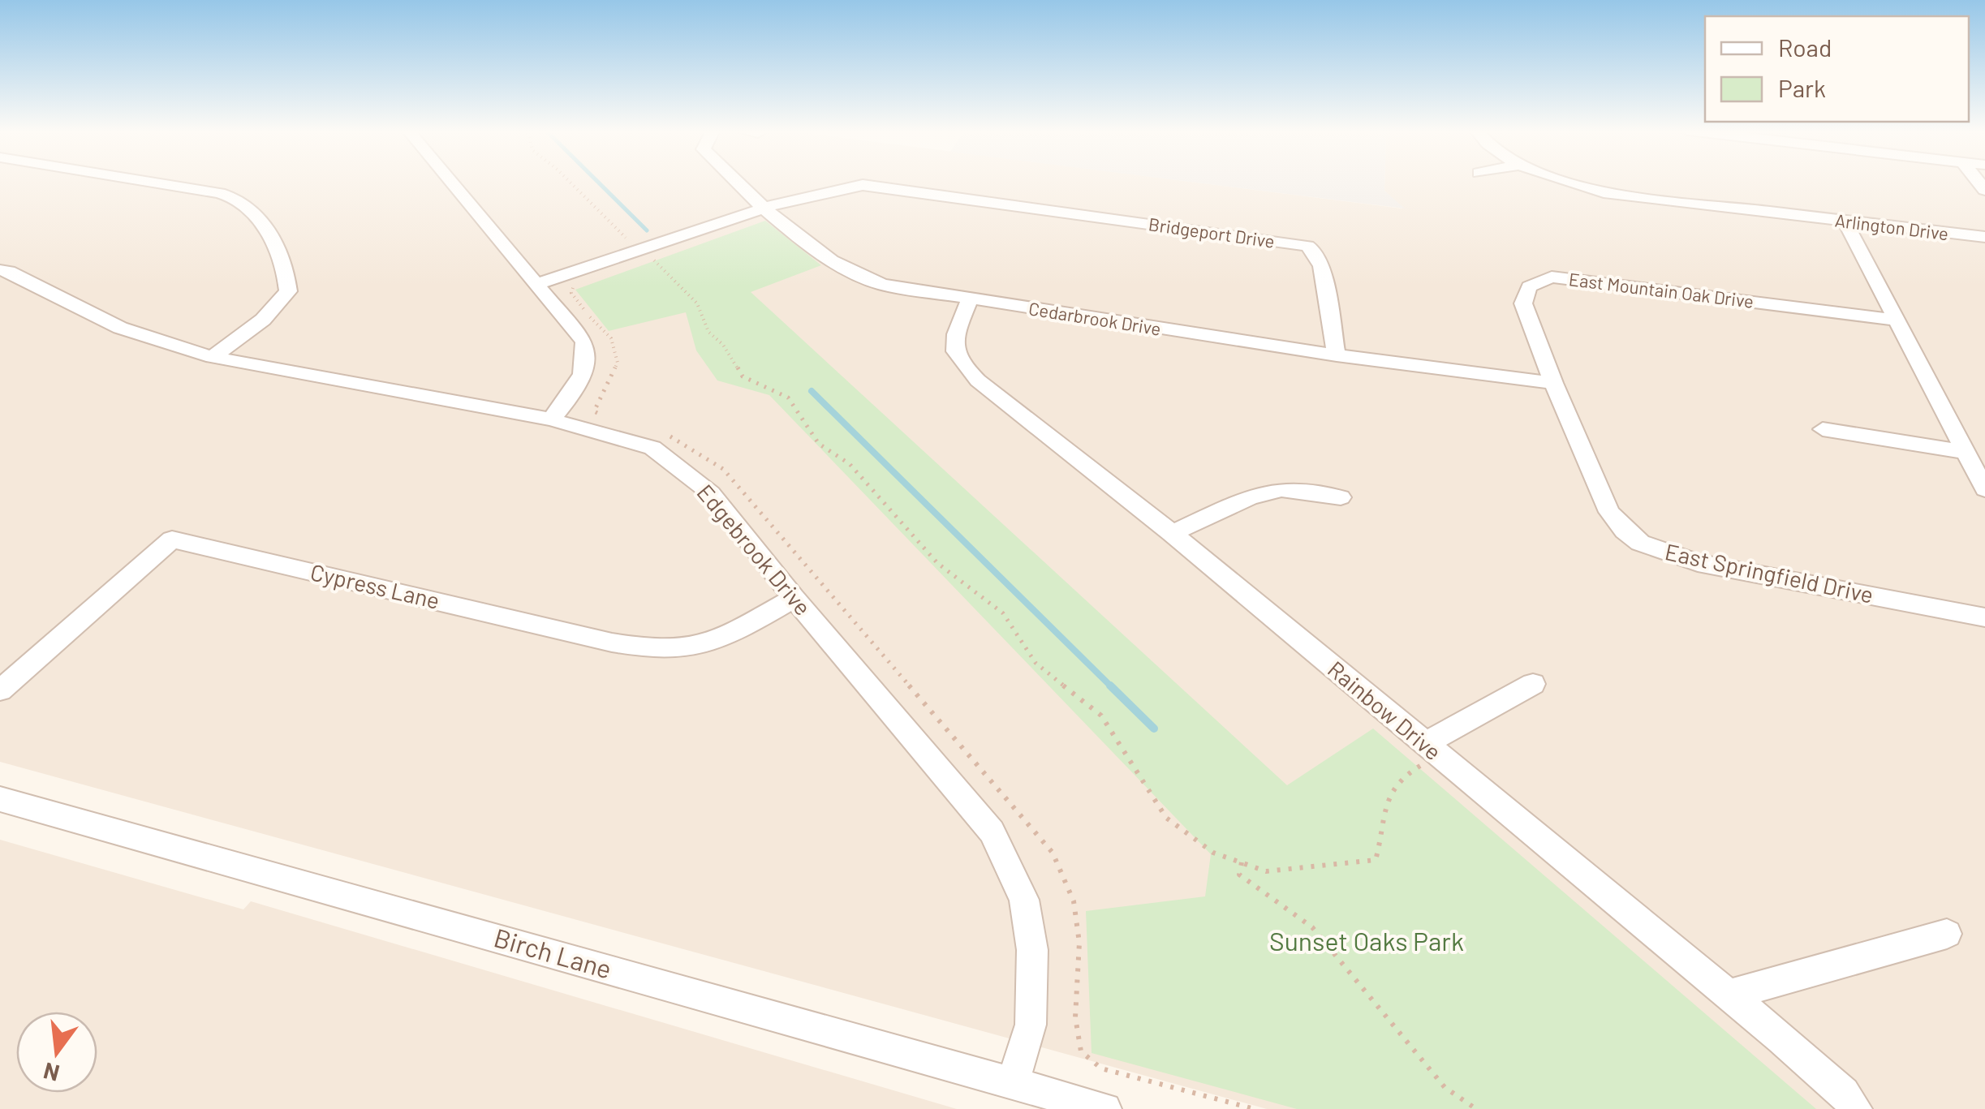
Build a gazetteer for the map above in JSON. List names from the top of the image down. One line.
{"streets":{"street":["Arlington Drive","Bridgeport Drive","East Mountain Oak Drive","Cedarbrook Drive","Edgebrook Drive","East Springfield Drive","Cypress Lane","Rainbow Drive","Birch Lane"]},"crossings":[["Bridgeport Drive","Cedarbrook Drive"],["East Mountain Oak Drive","Cedarbrook Drive"],["East Mountain Oak Drive","East Springfield Drive"],["Cedarbrook Drive","East Springfield Drive"],["Cedarbrook Drive","Rainbow Drive"],["Edgebrook Drive","Cypress Lane"],["Edgebrook Drive","Birch Lane"]],"parks":["Sunset Oaks Park"],"legend":["Road","Park"],"north":"bottom"}
